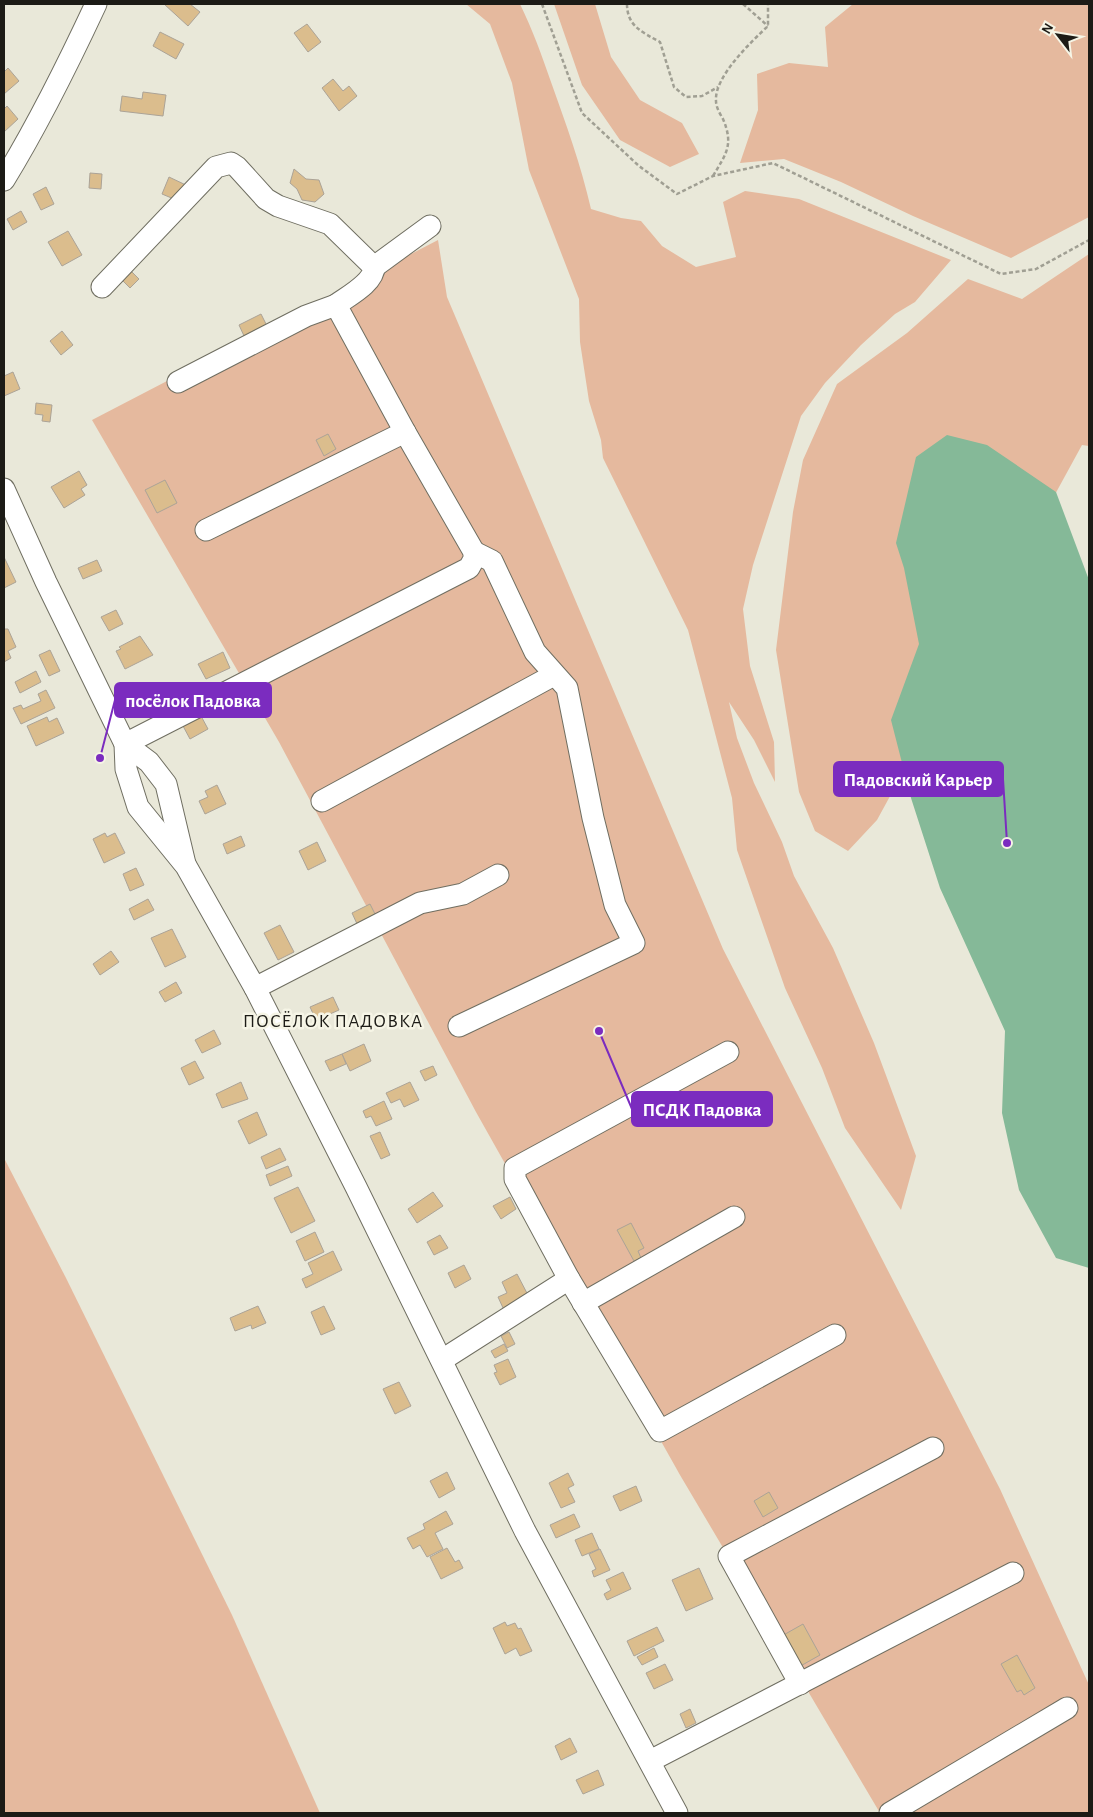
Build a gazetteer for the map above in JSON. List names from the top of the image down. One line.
{"districts":["ПОСЁЛОК ПАДОВКА"],"places":["посёлок Падовка","Падовский Карьер","ПСДК Падовка"],"north":"top left"}
